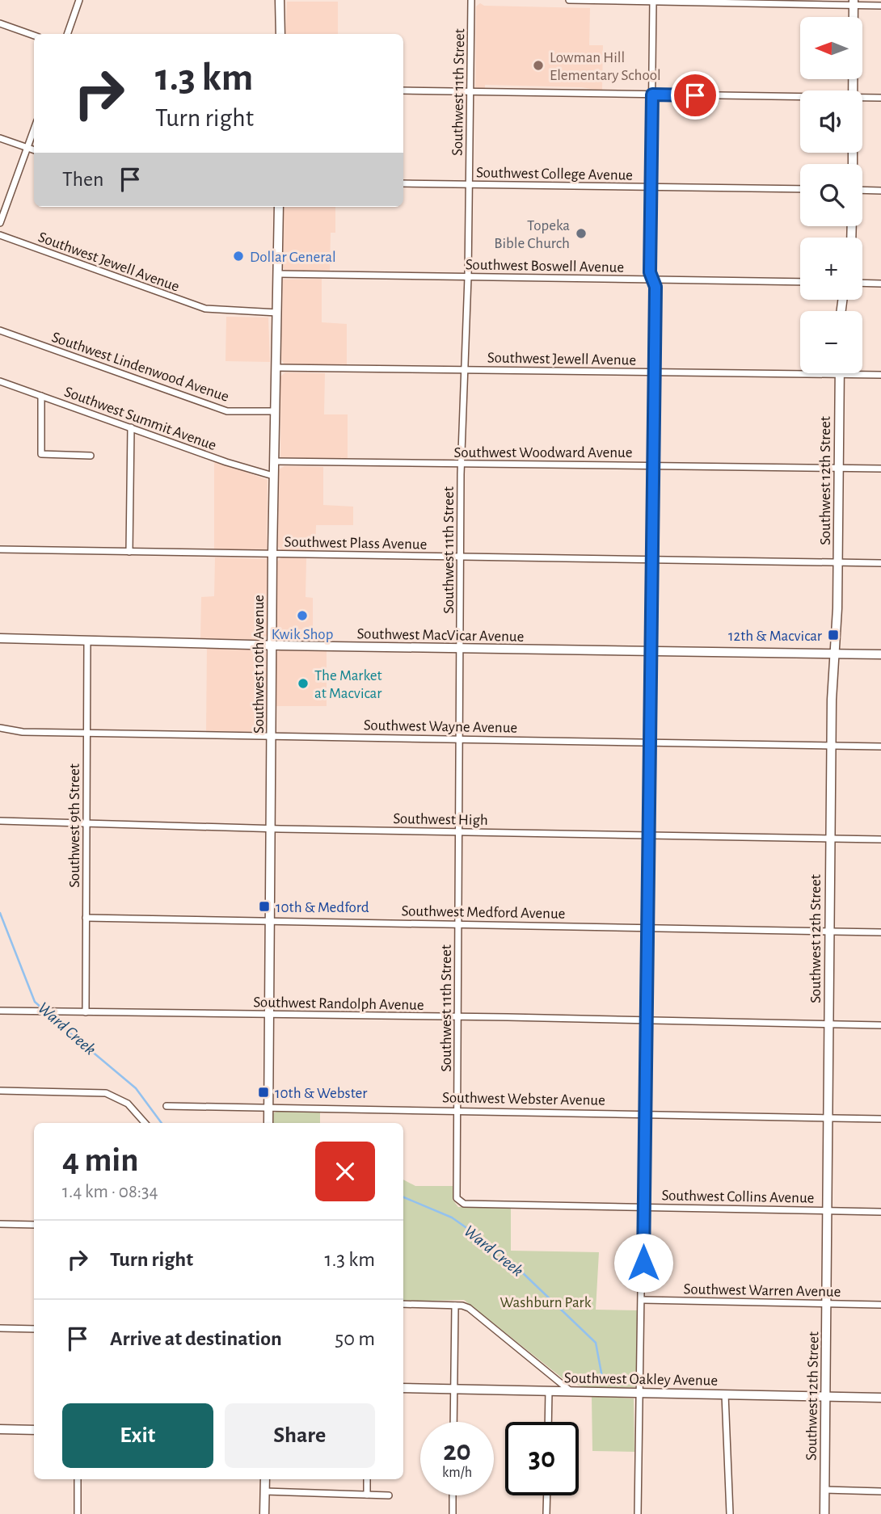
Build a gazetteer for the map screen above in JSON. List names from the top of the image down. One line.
{"streets":{"main road":["Southwest 12th Street","Southwest MacVicar Avenue","Southwest 10th Avenue","Southwest Oakley Avenue"],"street":["Southwest 11th Street","Southwest College Avenue","Southwest Jewell Avenue","Southwest Boswell Avenue","Southwest Lindenwood Avenue","Southwest Summit Avenue","Southwest Woodward Avenue","Southwest Plass Avenue","Southwest Wayne Avenue","Southwest High","Southwest 9th Street","Southwest Medford Avenue","Southwest Randolph Avenue","Southwest Webster Avenue","Southwest Collins Avenue","Southwest Warren Avenue"]},"crossings":[["Southwest 11th Street","Southwest College Avenue"],["Southwest 11th Street","Southwest Jewell Avenue"],["Southwest 11th Street","Southwest Boswell Avenue"],["Southwest 11th Street","Southwest Woodward Avenue"],["Southwest 11th Street","Southwest Plass Avenue"],["Southwest 11th Street","Southwest MacVicar Avenue"],["Southwest 11th Street","Southwest Wayne Avenue"],["Southwest 11th Street","Southwest High"],["Southwest 11th Street","Southwest Medford Avenue"],["Southwest 11th Street","Southwest Randolph Avenue"],["Southwest 11th Street","Southwest Webster Avenue"],["Southwest 11th Street","Southwest Collins Avenue"],["Southwest Jewell Avenue","Southwest 12th Street"],["Southwest Jewell Avenue","Southwest 10th Avenue"],["Southwest Boswell Avenue","Southwest 10th Avenue"],["Southwest Lindenwood Avenue","Southwest 10th Avenue"],["Southwest Summit Avenue","Southwest 10th Avenue"],["Southwest Woodward Avenue","Southwest 12th Street"],["Southwest Woodward Avenue","Southwest 10th Avenue"],["Southwest 12th Street","Southwest Plass Avenue"],["Southwest 12th Street","Southwest MacVicar Avenue"],["Southwest 12th Street","Southwest Wayne Avenue"],["Southwest 12th Street","Southwest High"],["Southwest 12th Street","Southwest Medford Avenue"],["Southwest 12th Street","Southwest Randolph Avenue"],["Southwest 12th Street","Southwest Webster Avenue"],["Southwest 12th Street","Southwest Collins Avenue"],["Southwest 12th Street","Southwest Warren Avenue"],["Southwest 12th Street","Southwest Oakley Avenue"],["Southwest Plass Avenue","Southwest 10th Avenue"],["Southwest MacVicar Avenue","Southwest 10th Avenue"],["Southwest MacVicar Avenue","Southwest 9th Street"],["Southwest 10th Avenue","Southwest Wayne Avenue"],["Southwest 10th Avenue","Southwest High"],["Southwest 10th Avenue","Southwest Medford Avenue"],["Southwest 10th Avenue","Southwest Randolph Avenue"],["Southwest 10th Avenue","Southwest Webster Avenue"],["Southwest Wayne Avenue","Southwest 9th Street"],["Southwest High","Southwest 9th Street"],["Southwest 9th Street","Southwest Medford Avenue"],["Southwest 9th Street","Southwest Randolph Avenue"]],"water":["Ward Creek"],"parks":["Washburn Park"],"places":{"other":["Lowman Hill Elementary School","Topeka Bible Church","Dollar General","Kwik Shop","The Market at Macvicar"],"transit":["12th & Macvicar","10th & Medford","10th & Webster"]},"north":"left","page":{"map_buttons":["+","−"],"turn":["1.3 km","Turn right"],"then":"Then","heading":["4 min","1.4 km · 08:34"],"list":[{"name":"Turn right","value":"1.3 km"},{"name":"Arrive at destination","value":"50 m"}],"buttons":["Exit","Share"],"speed":"20 km/h","limit":"30"}}
